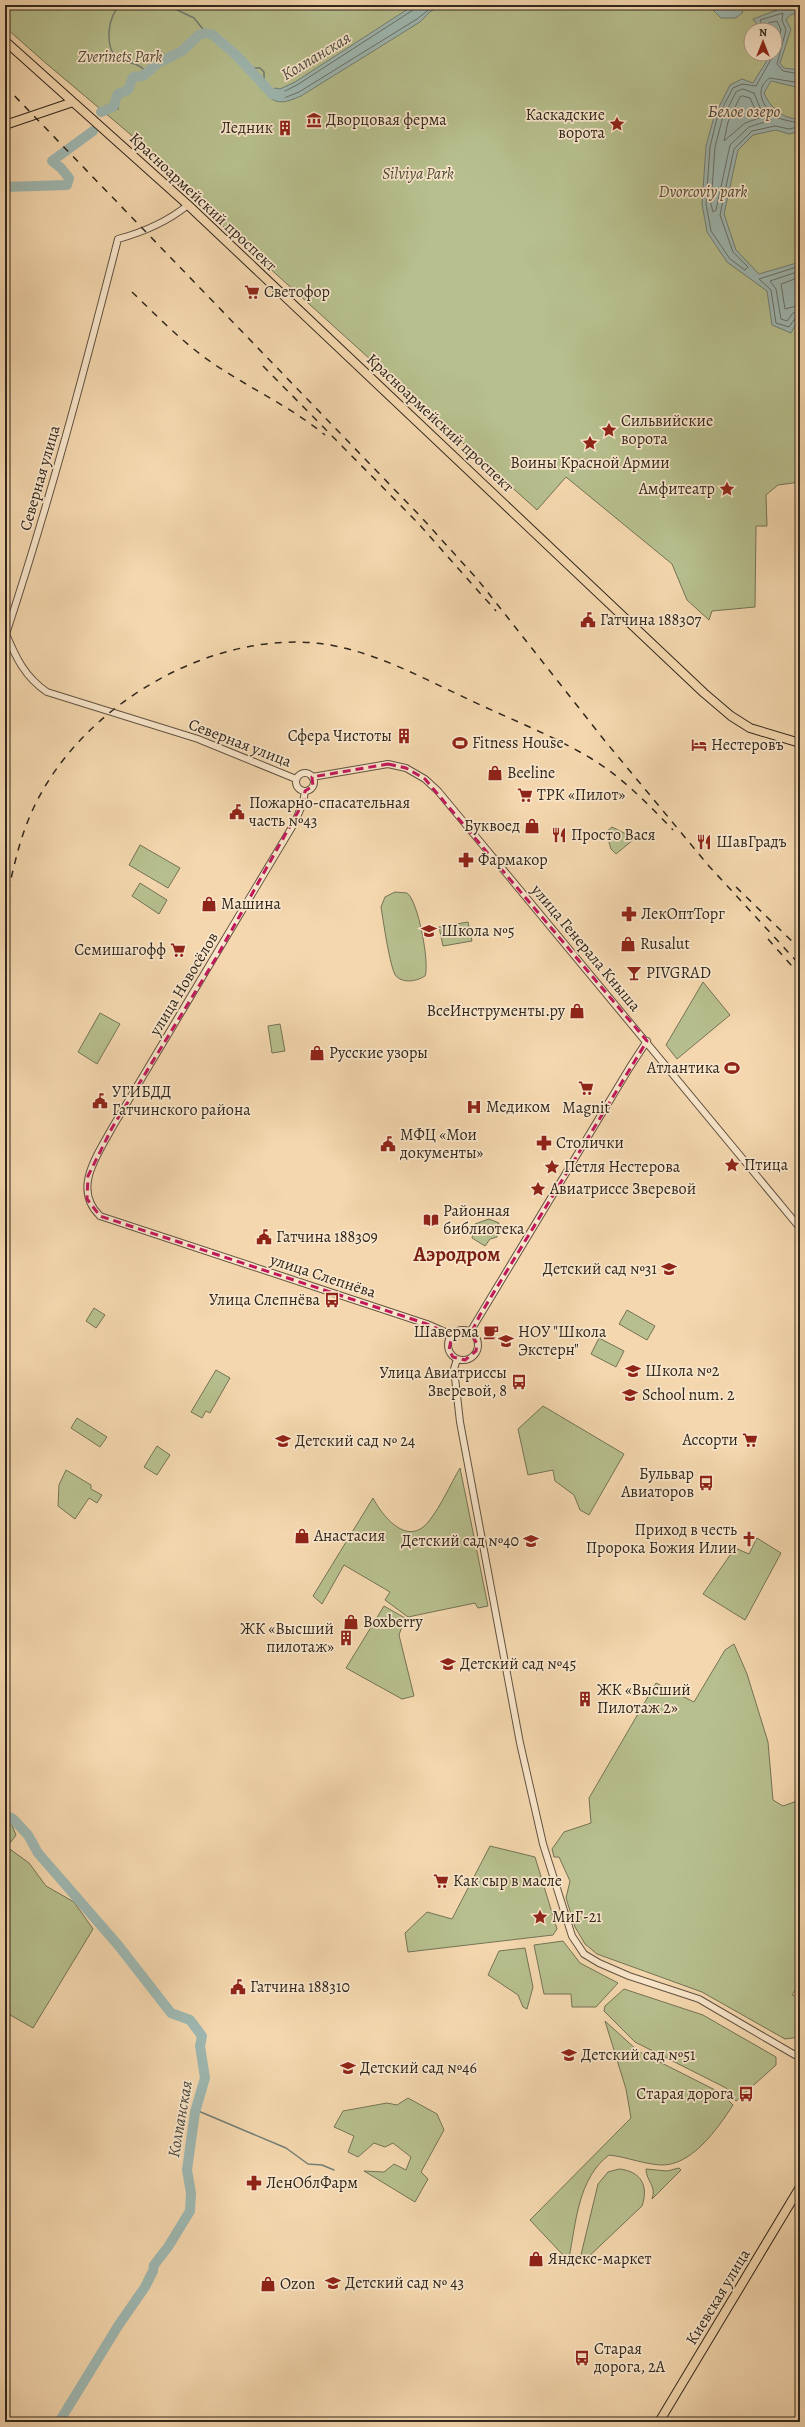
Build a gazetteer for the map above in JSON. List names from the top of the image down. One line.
{"streets":{"main road":["Красноармейский проспект","Киевская улица"],"street":["Северная улица","улица Генерала Кныша","улица Новосёлов","улица Слепнёва"]},"crossings":[["Красноармейский проспект","Северная улица"],["Северная улица","улица Генерала Кныша"],["Северная улица","улица Новосёлов"],["улица Генерала Кныша","улица Новосёлов"],["улица Новосёлов","улица Слепнёва"]],"districts":["Аэродром"],"water":["Колпанская","Белое озеро"],"parks":["Zverinets Park","Silviya Park","Dvorcoviy park"],"places":{"museum":["Дворцовая ферма"],"place":["Каскадские ворота","Сильвийские ворота","Воины Красной Армии","Амфитеатр","Птица","Петля Нестерова","Авиатриссе Зверевой","МиГ-21"],"building":["Ледник","Сфера Чистоты","ЖК «Высший пилотаж»","ЖК «Высший Пилотаж 2»"],"supermarket":["Светофор","ТРК «Пилот»","Семишагофф","Magnit","Ассорти","Как сыр в масле"],"public building":["Гатчина 188307","Пожарно-спасательная часть №43","УГИБДД Гатчинского района","МФЦ «Мои документы»","Гатчина 188309","Гатчина 188310"],"sports":["Fitness House","Атлантика"],"hotel":["Нестеровъ"],"shop":["Beeline","Буквоед","Машина","Rusalut","ВсеИнструменты.ру","Русские узоры","Анастасия","Boxberry","Яндекс-маркет","Ozon"],"restaurant":["Просто Вася","ШавГрадъ"],"pharmacy":["Фармакор","ЛекОптТорг","Столички","ЛенОблФарм"],"school or university":["Школа №5","Детский сад №31","НОУ \"Школа Экстерн\"","Школа №2","School num. 2","Детский сад № 24","Детский сад №40","Детский сад №45","Детский сад №51","Детский сад №46","Детский сад № 43"],"bar":["PIVGRAD"],"hospital":["Медиком"],"library":["Районная библиотека"],"bus stop":["Улица Слепнёва","Улица Авиатриссы Зверевой, 8","Бульвар Авиаторов","Старая дорога","Старая дорога, 2А"],"cafe":["Шаверма"],"church":["Приход в честь Пророка Божия Илии"]},"north":"top"}
